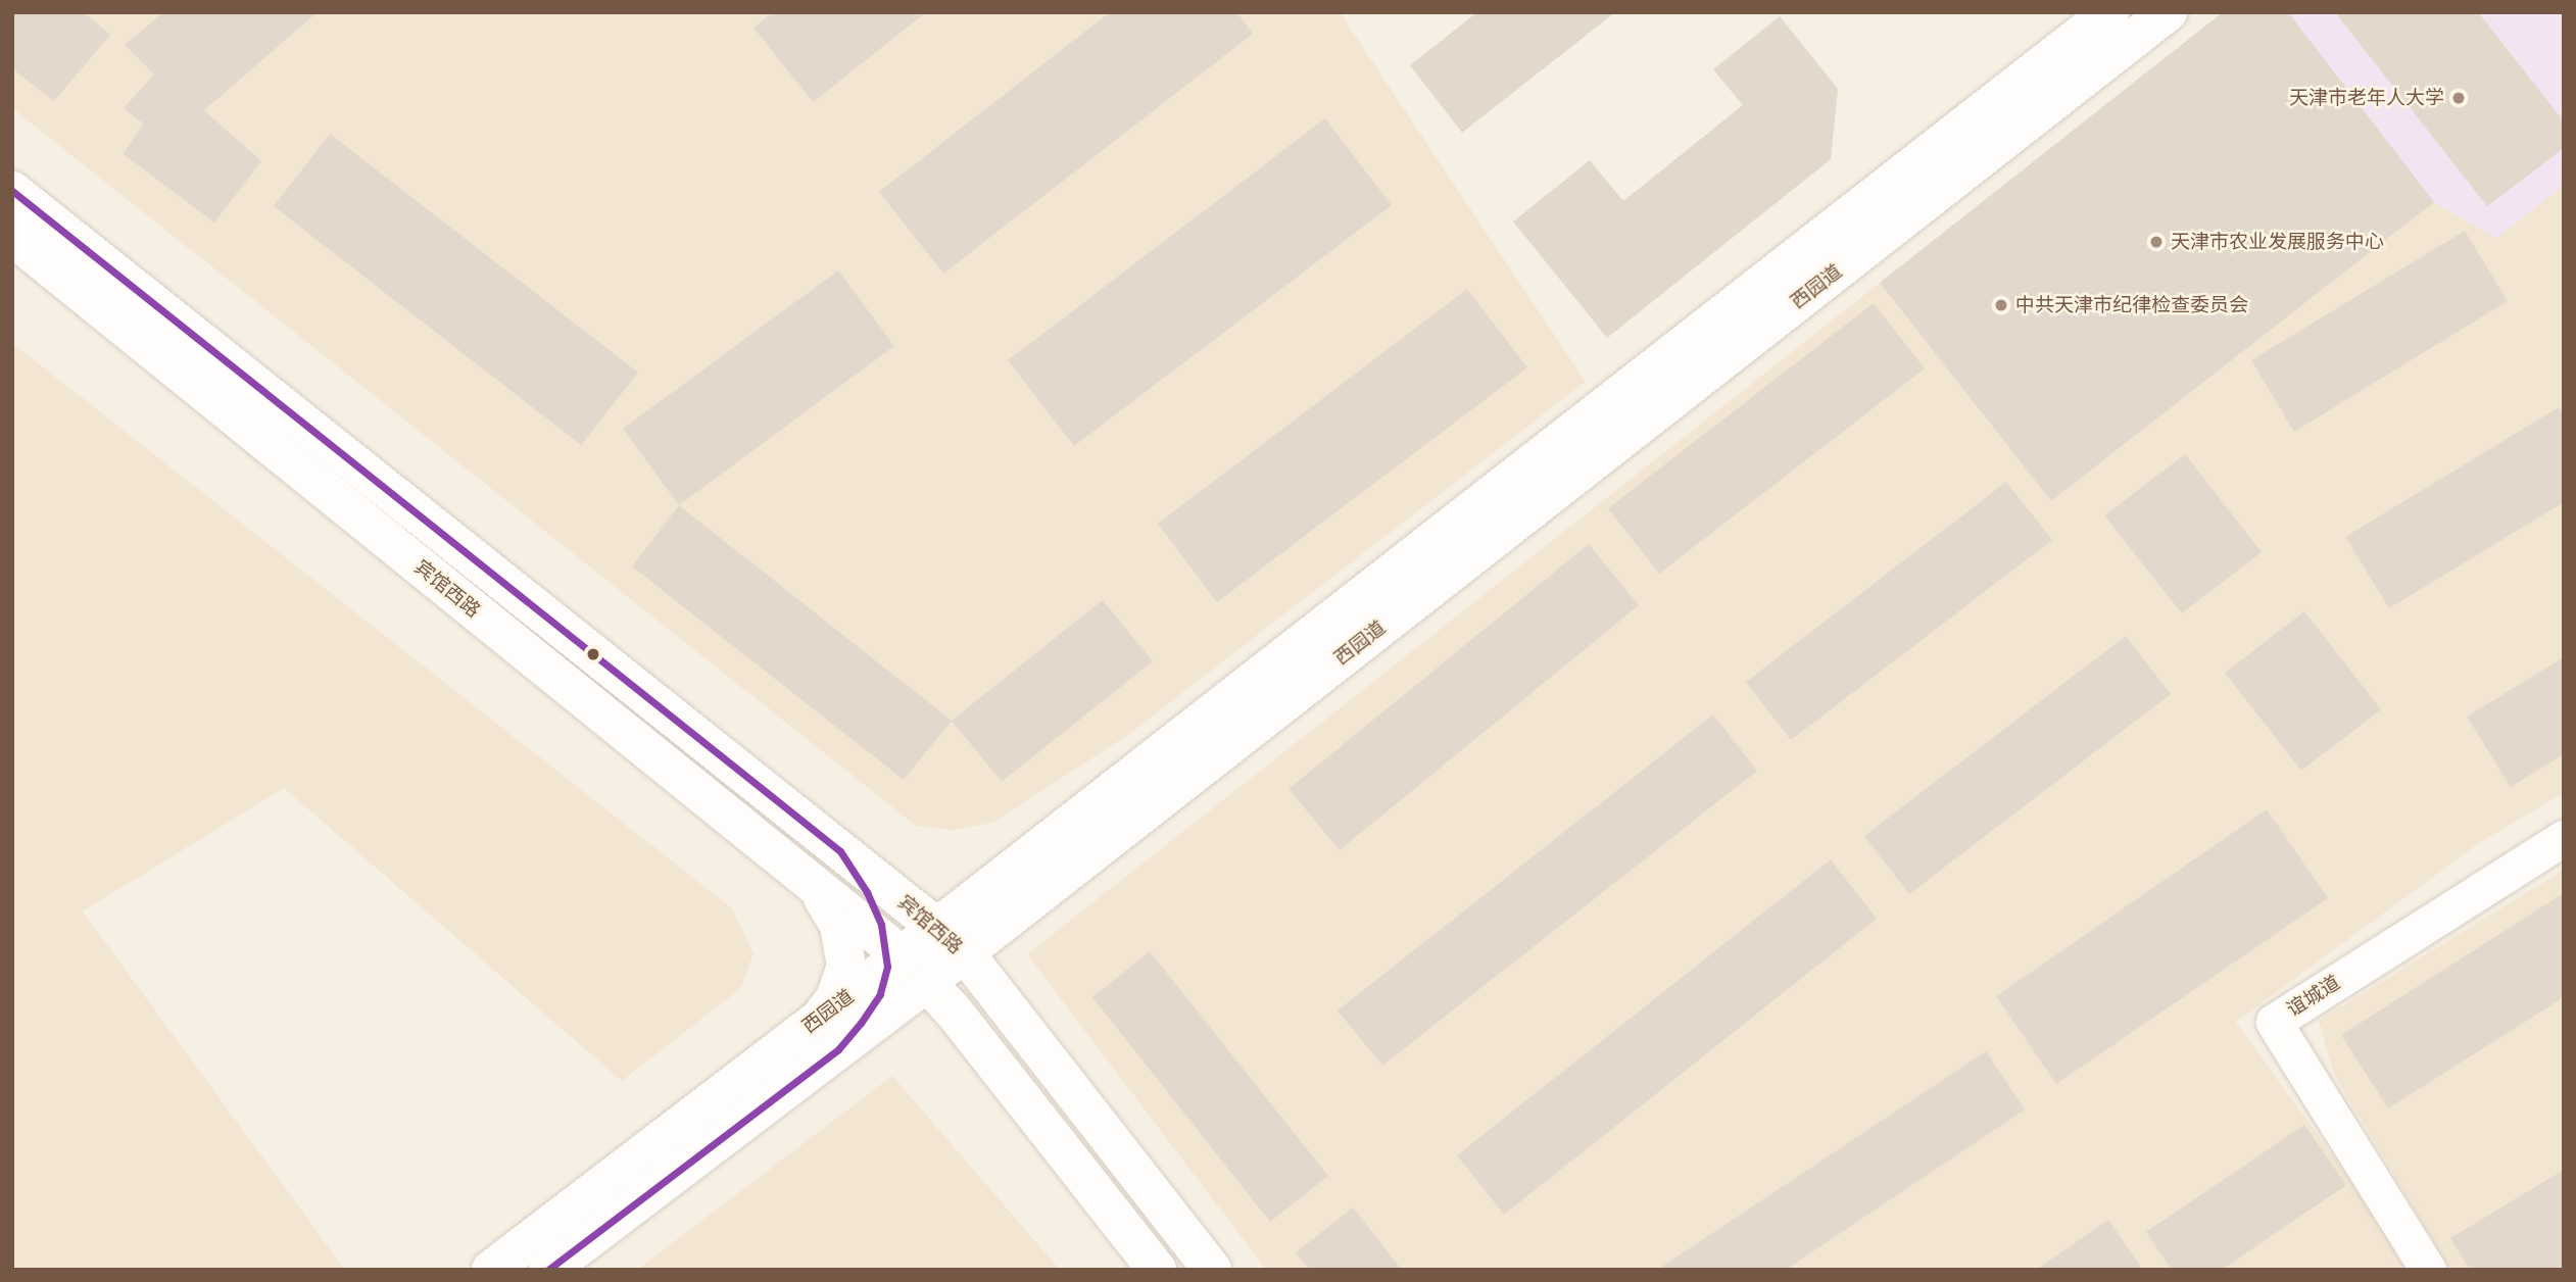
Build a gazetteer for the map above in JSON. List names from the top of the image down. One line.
{"streets":{"street":["西园道","宾馆西路","谊城道"]},"crossings":[["西园道","宾馆西路"]],"places":["天津市老年人大学","天津市农业发展服务中心","中共天津市纪律检查委员会"]}
